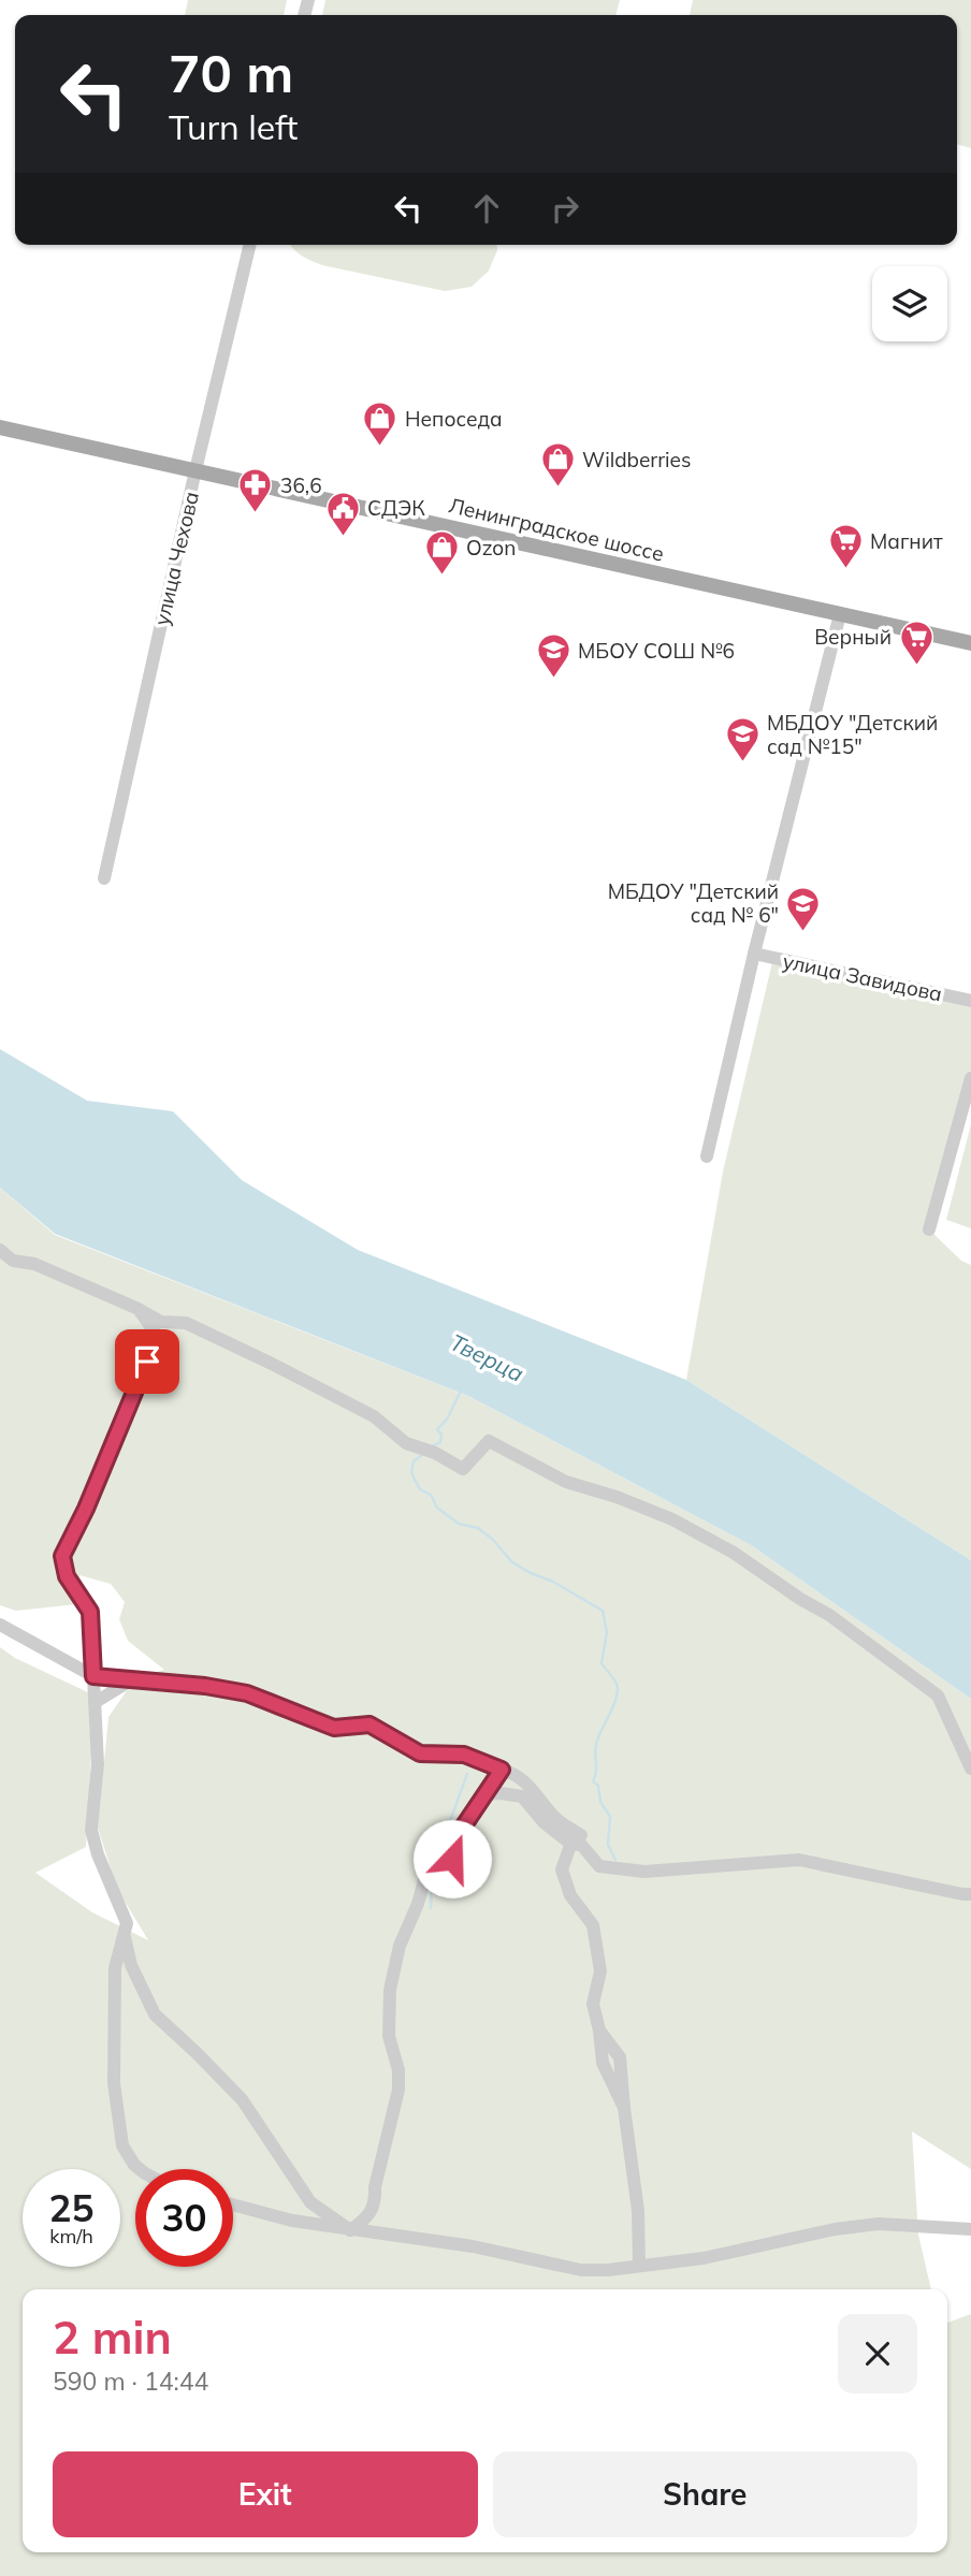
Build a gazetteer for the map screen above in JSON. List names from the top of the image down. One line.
{"streets":{"main road":["Ленинградское шоссе"],"street":["улица Чехова","улица Завидова"]},"crossings":[["Ленинградское шоссе","улица Чехова"]],"water":["Тверца"],"places":{"shop":["Непоседа","Wildberries","Ozon"],"pharmacy":["36,6"],"public building":["СДЭК"],"supermarket":["Магнит","Верный"],"school or university":["МБОУ СОШ №6","МБДОУ \"Детский сад №15\"","МБДОУ \"Детский сад № 6\""]},"page":{"turn":["70 m","Turn left"],"speed":"25 km/h","limit":"30","heading":["2 min","590 m · 14:44"],"buttons":["Exit","Share"]}}
